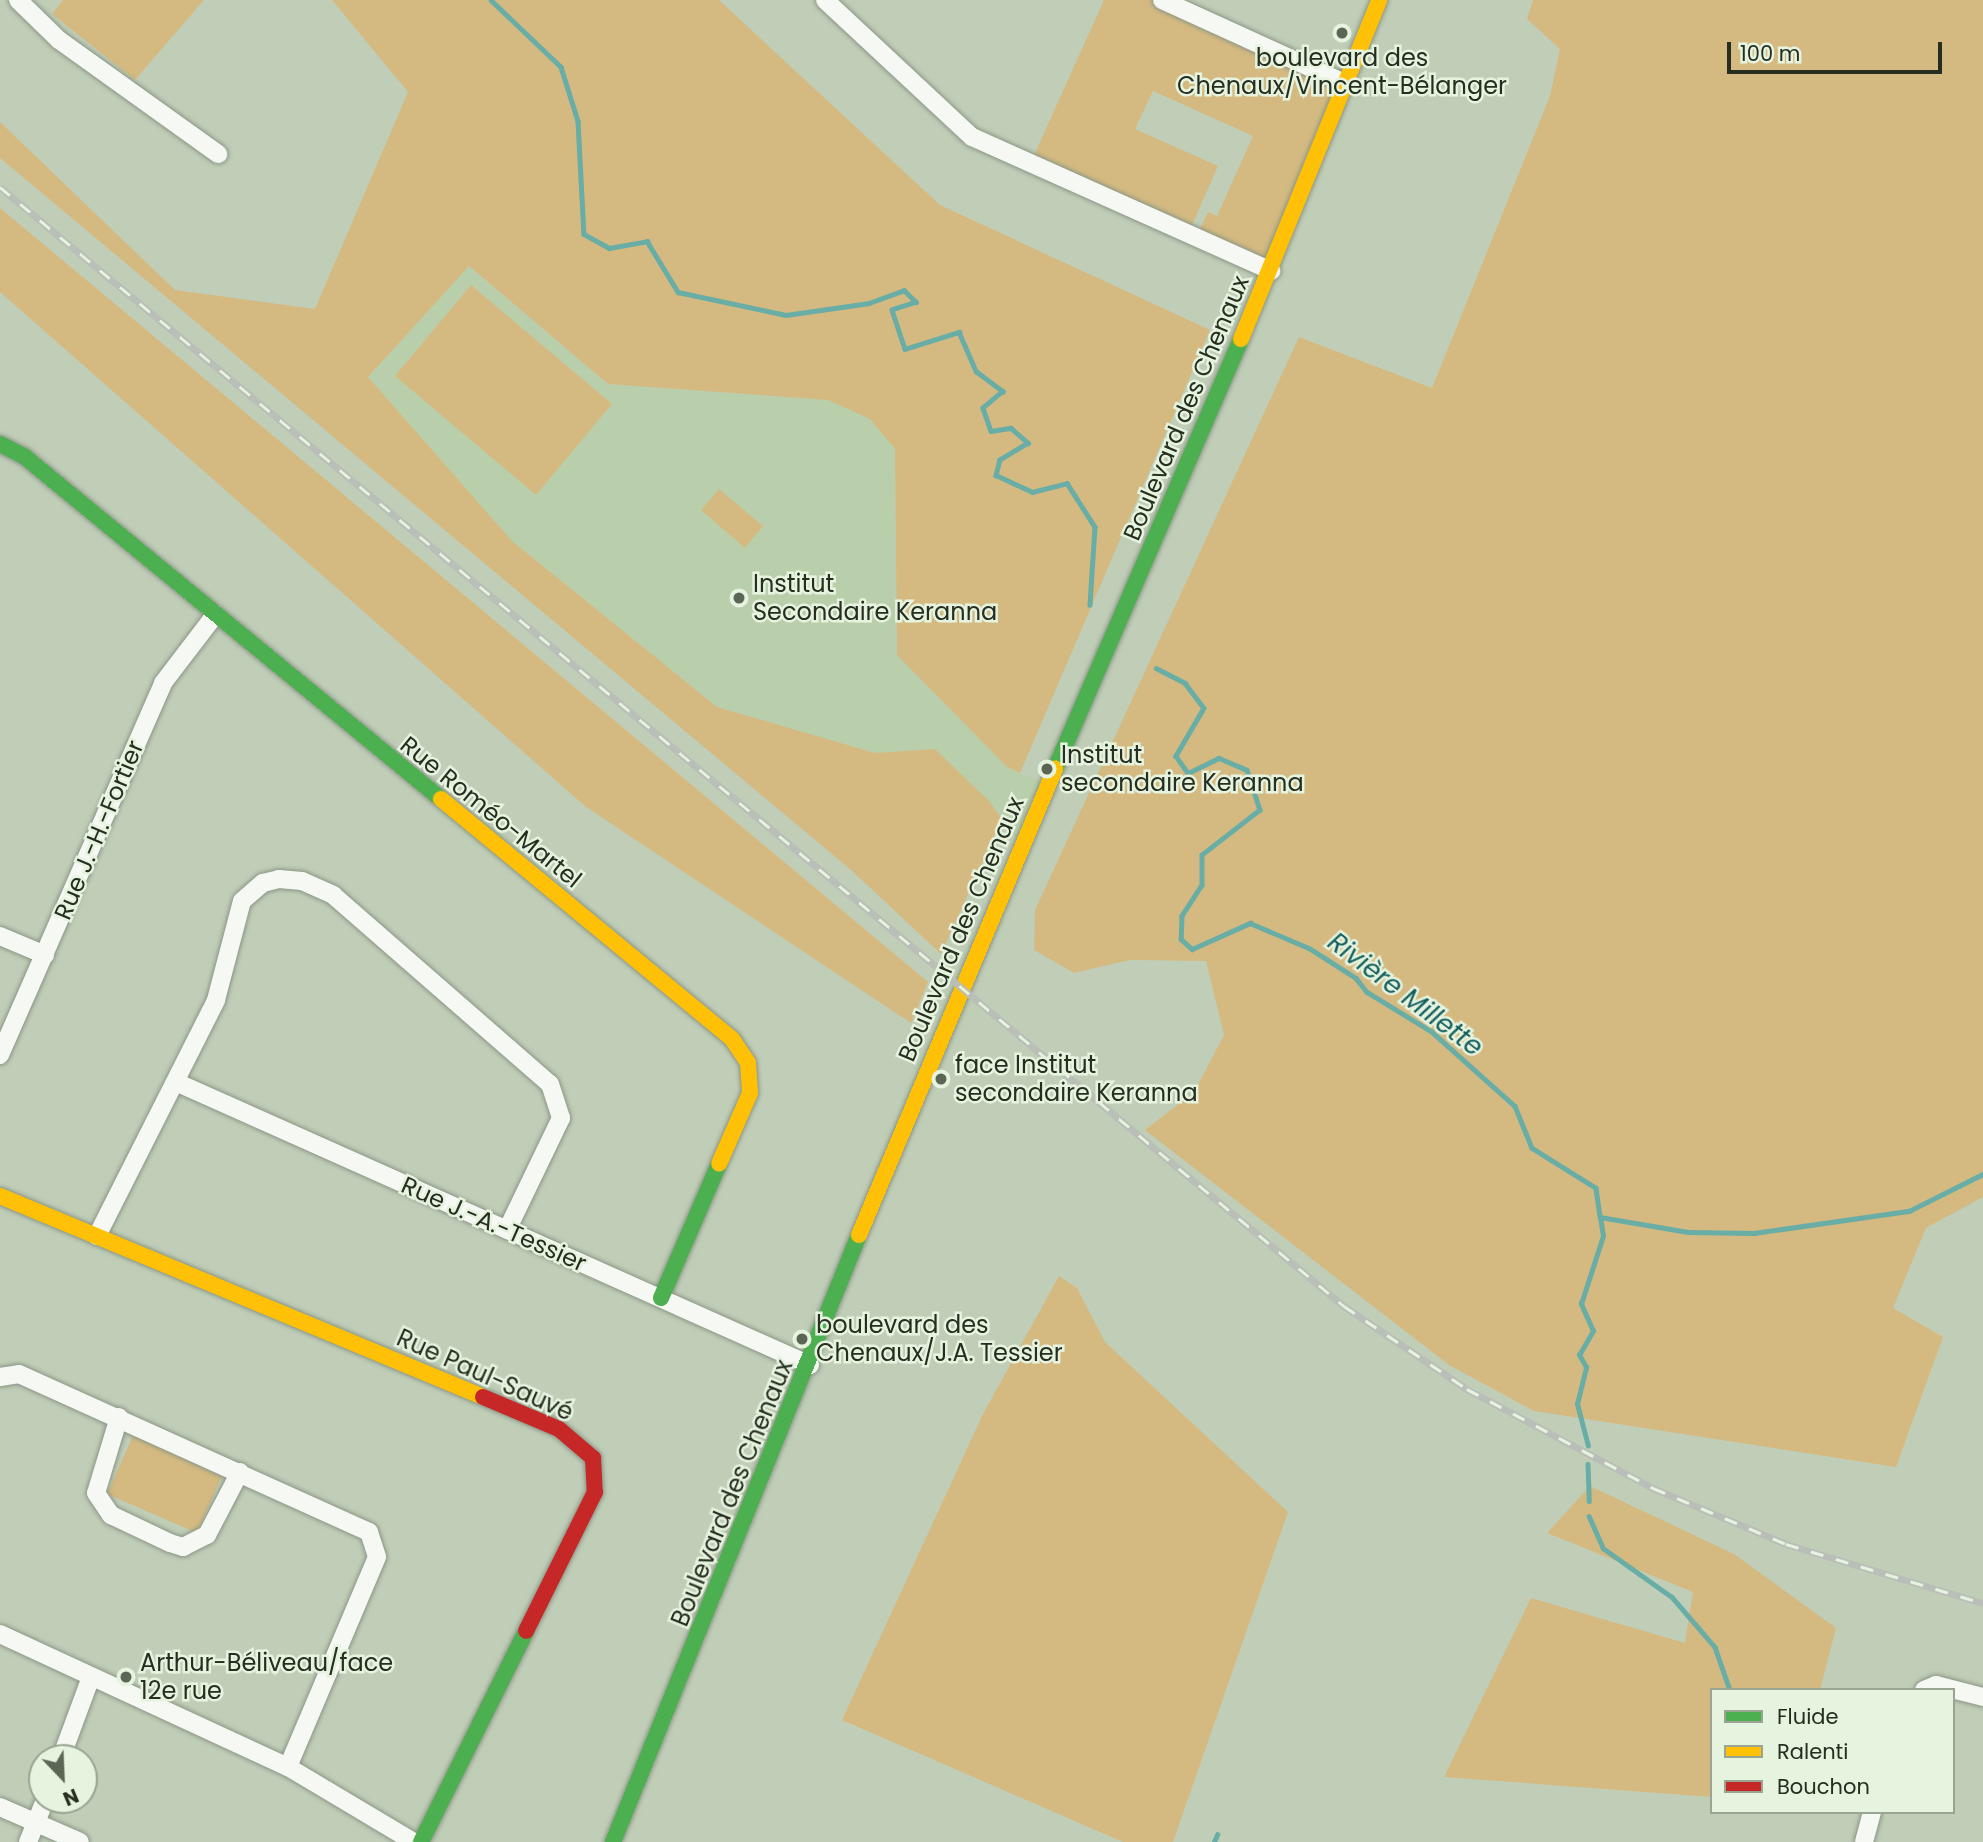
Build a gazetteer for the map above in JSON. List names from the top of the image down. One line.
{"streets":{"street":["Boulevard des Chenaux","Rue Roméo-Martel","Rue J.-H.-Fortier","Rue J.-A.-Tessier","Rue Paul-Sauvé"]},"crossings":[["Boulevard des Chenaux","Rue J.-A.-Tessier"],["Rue Roméo-Martel","Rue J.-H.-Fortier"],["Rue Roméo-Martel","Rue J.-A.-Tessier"]],"water":["Rivière Millette"],"places":["boulevard des Chenaux/Vincent-Bélanger","Institut Secondaire Keranna","Institut secondaire Keranna","face Institut secondaire Keranna","boulevard des Chenaux/J.A. Tessier","Arthur-Béliveau/face 12e rue"],"legend":["Fluide","Ralenti","Bouchon"],"scale_bar":"100 m","north":"bottom right"}
